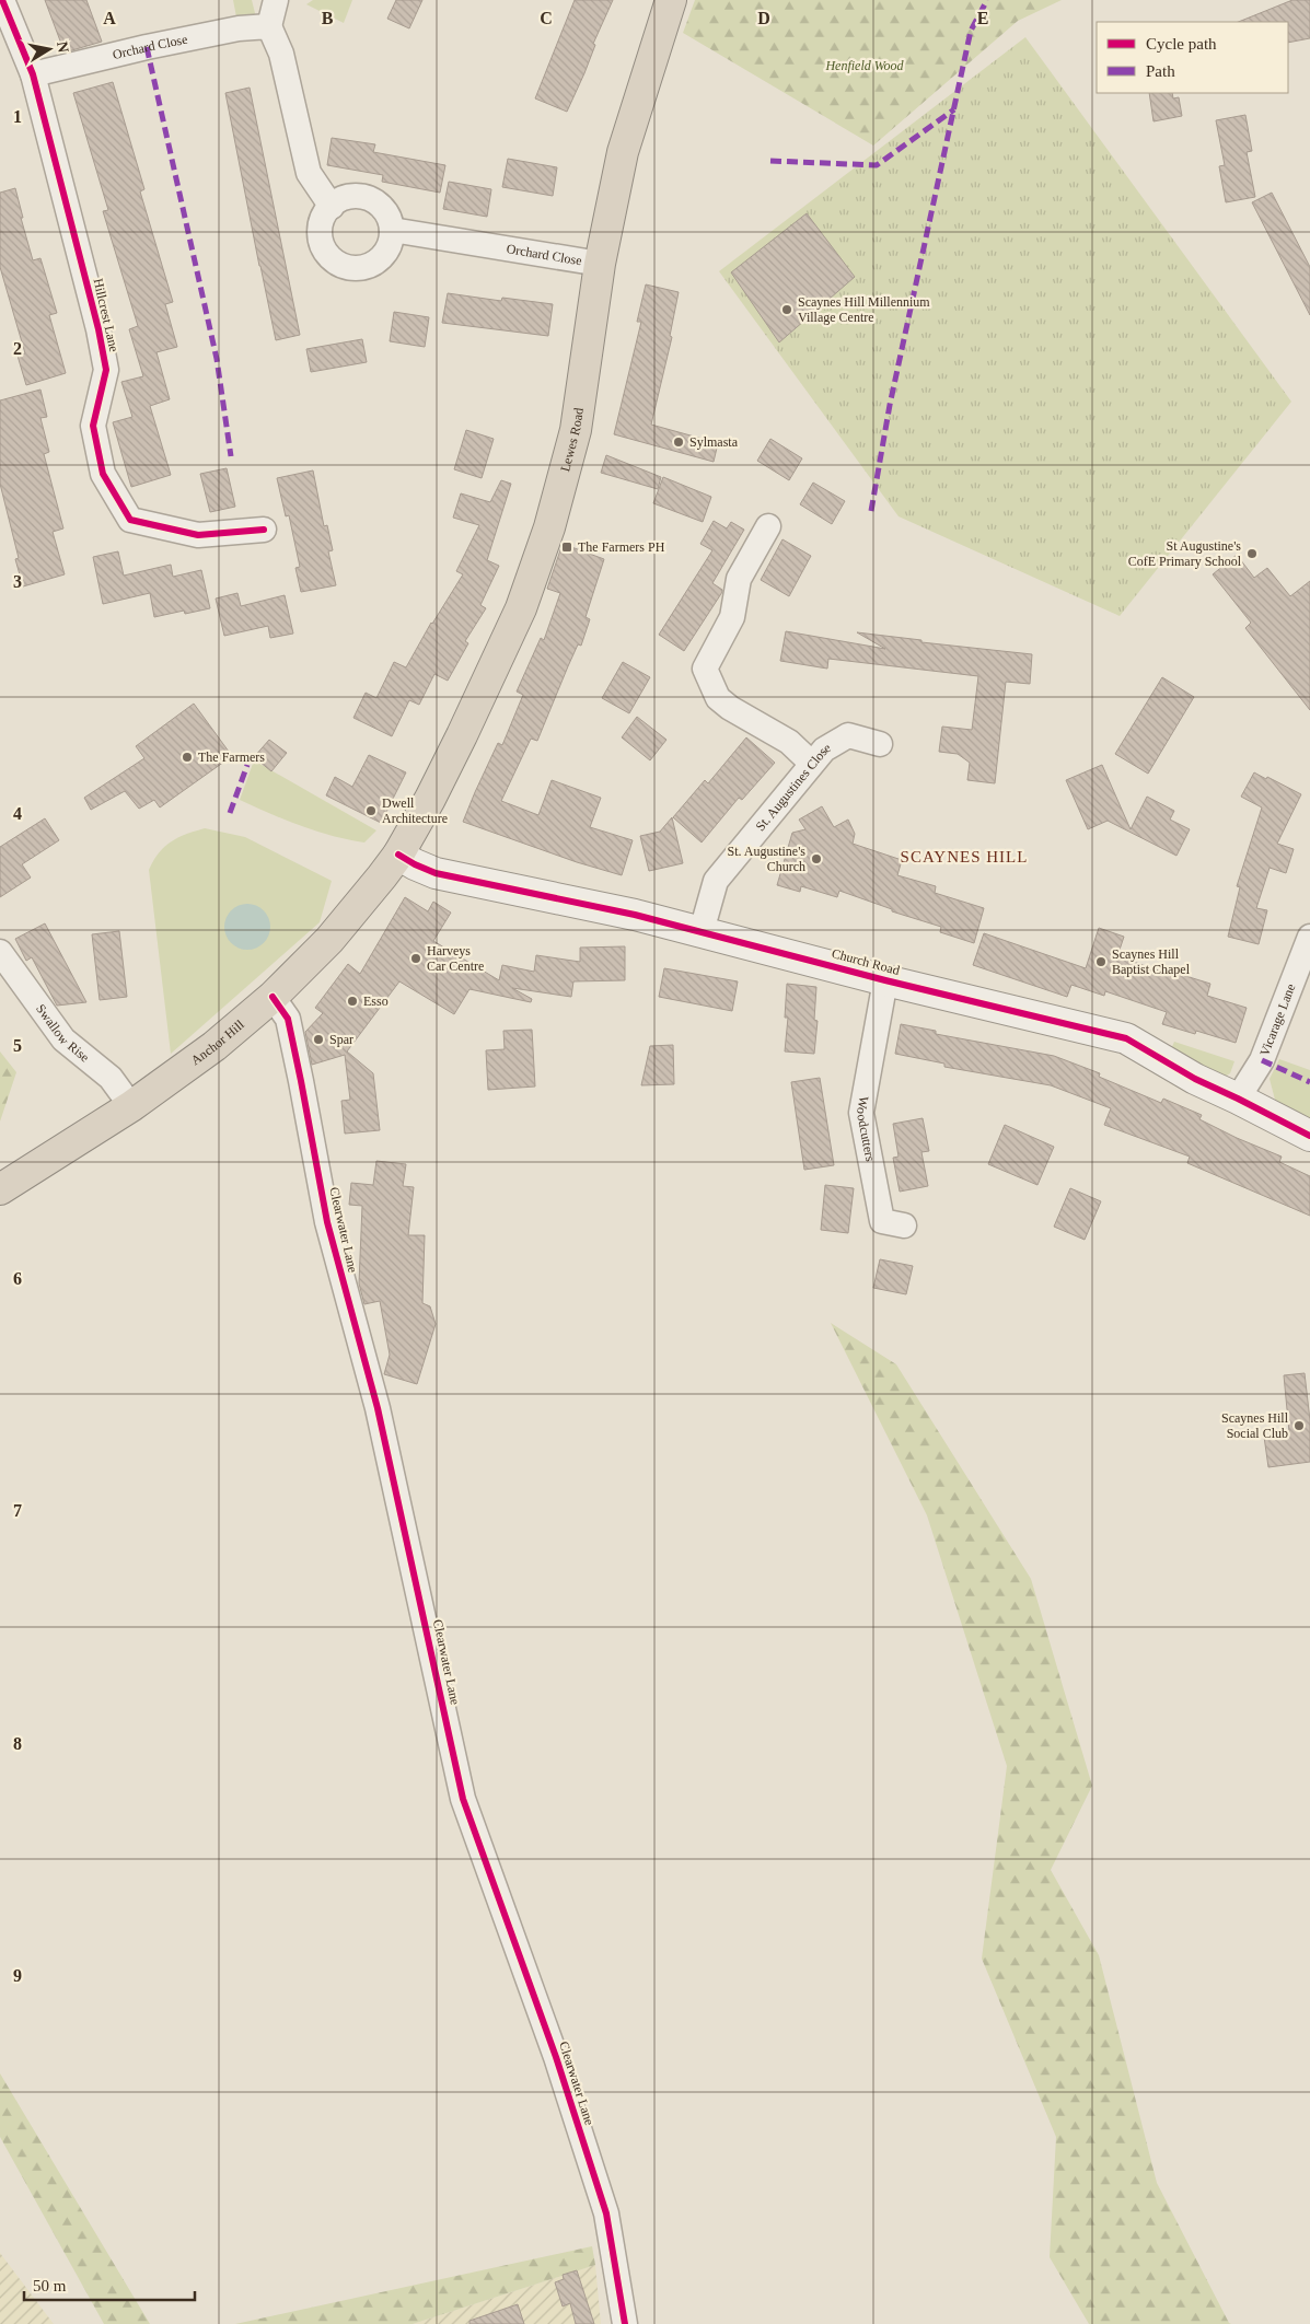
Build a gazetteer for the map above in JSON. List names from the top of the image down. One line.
{"streets":{"highway":["Lewes Road","Anchor Hill"],"street":["Orchard Close","Hillcrest Lane","St. Augustines Close","Church Road","Vicarage Lane","Swallow Rise","Woodcutters","Clearwater Lane"]},"crossings":[["Orchard Close","Hillcrest Lane"],["Orchard Close","Lewes Road"],["Lewes Road","Church Road"],["Lewes Road","Anchor Hill"],["St. Augustines Close","Church Road"],["Church Road","Vicarage Lane"],["Church Road","Anchor Hill"],["Church Road","Woodcutters"],["Swallow Rise","Anchor Hill"],["Anchor Hill","Clearwater Lane"]],"districts":["SCAYNES HILL"],"parks":["Henfield Wood"],"places":{"other":["Scaynes Hill Millennium Village Centre","Sylmasta","St Augustine's CofE Primary School","The Farmers","Dwell Architecture","St. Augustine's Church","Harveys Car Centre","Scaynes Hill Baptist Chapel","Esso","Spar","Scaynes Hill Social Club"],"transit":["The Farmers PH"]},"legend":["Cycle path","Path"],"scale_bar":"50 m","north":"right","grid":{"columns":["A","B","C","D","E"],"rows":["1","2","3","4","5","6","7","8","9"]}}
